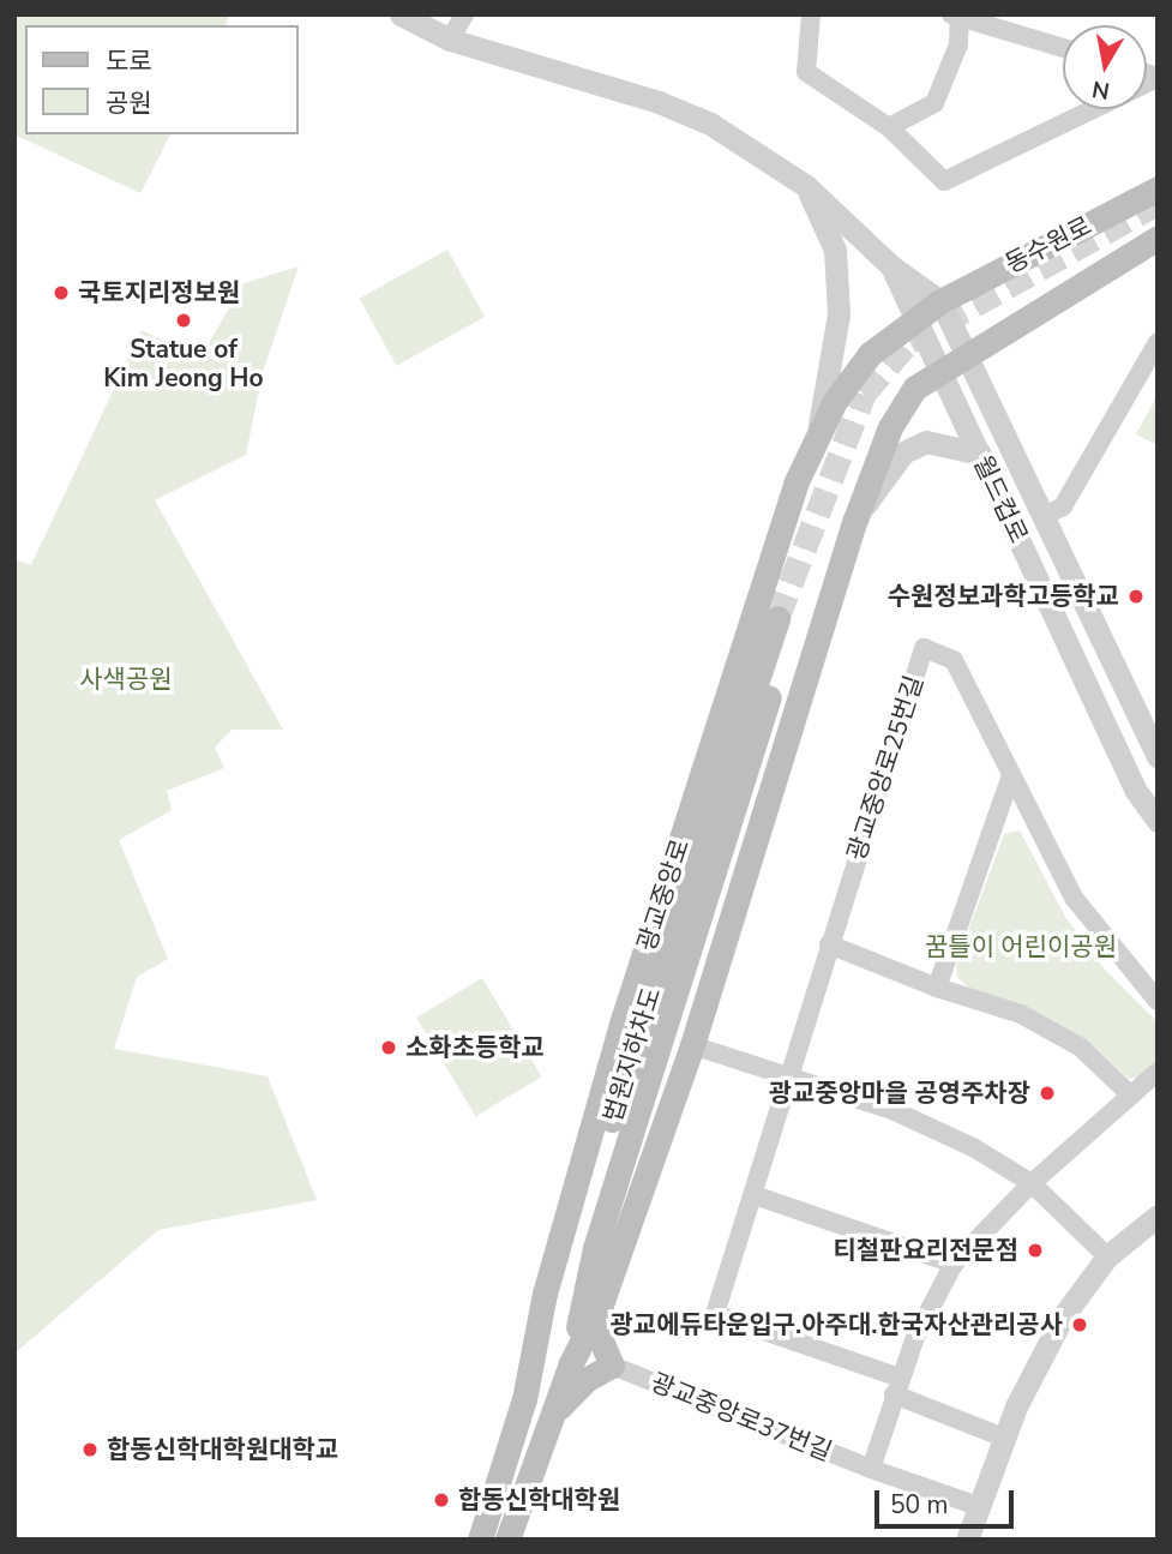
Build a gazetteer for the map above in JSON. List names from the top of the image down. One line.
{"streets":{"main road":["동수원로","광교중앙로","법원지하차도"],"street":["월드컵로","광교중앙로25번길","광교중앙로37번길"]},"crossings":[["동수원로","월드컵로"],["동수원로","광교중앙로"],["월드컵로","광교중앙로"],["광교중앙로","법원지하차도"]],"parks":["사색공원","꿈틀이 어린이공원"],"places":["국토지리정보원","Statue of Kim Jeong Ho","수원정보과학고등학교","소화초등학교","광교중앙마을 공영주차장","티철판요리전문점","광교에듀타운입구.아주대.한국자산관리공사","합동신학대학원대학교","합동신학대학원"],"legend":["도로","공원"],"scale_bar":"50 m","north":"bottom"}
